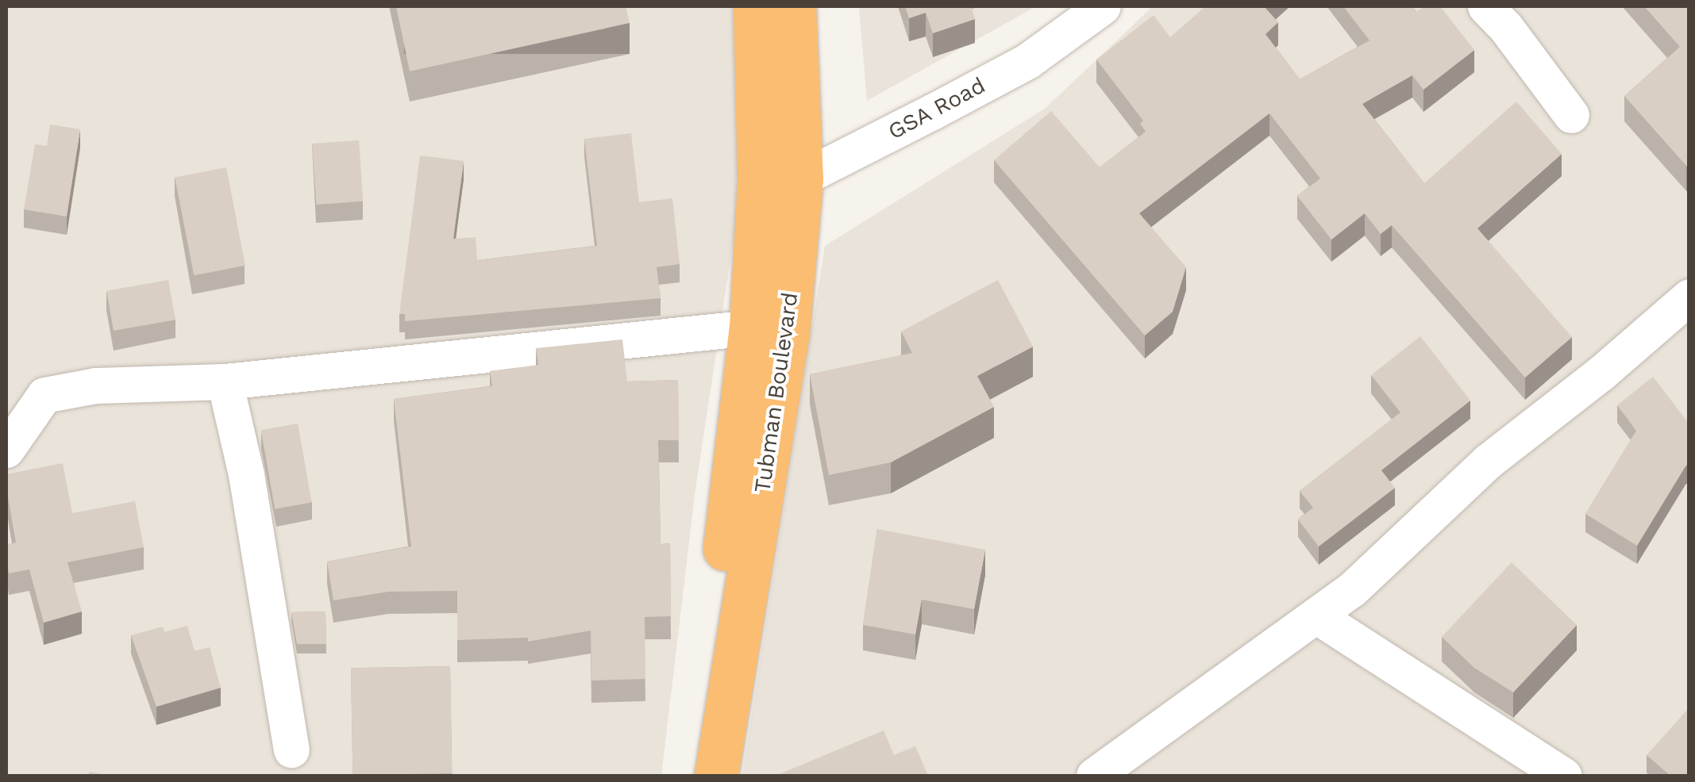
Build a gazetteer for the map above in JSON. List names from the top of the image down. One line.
{"streets":{"highway":["Tubman Boulevard"],"street":["GSA Road"]},"crossings":[["GSA Road","Tubman Boulevard"]]}
